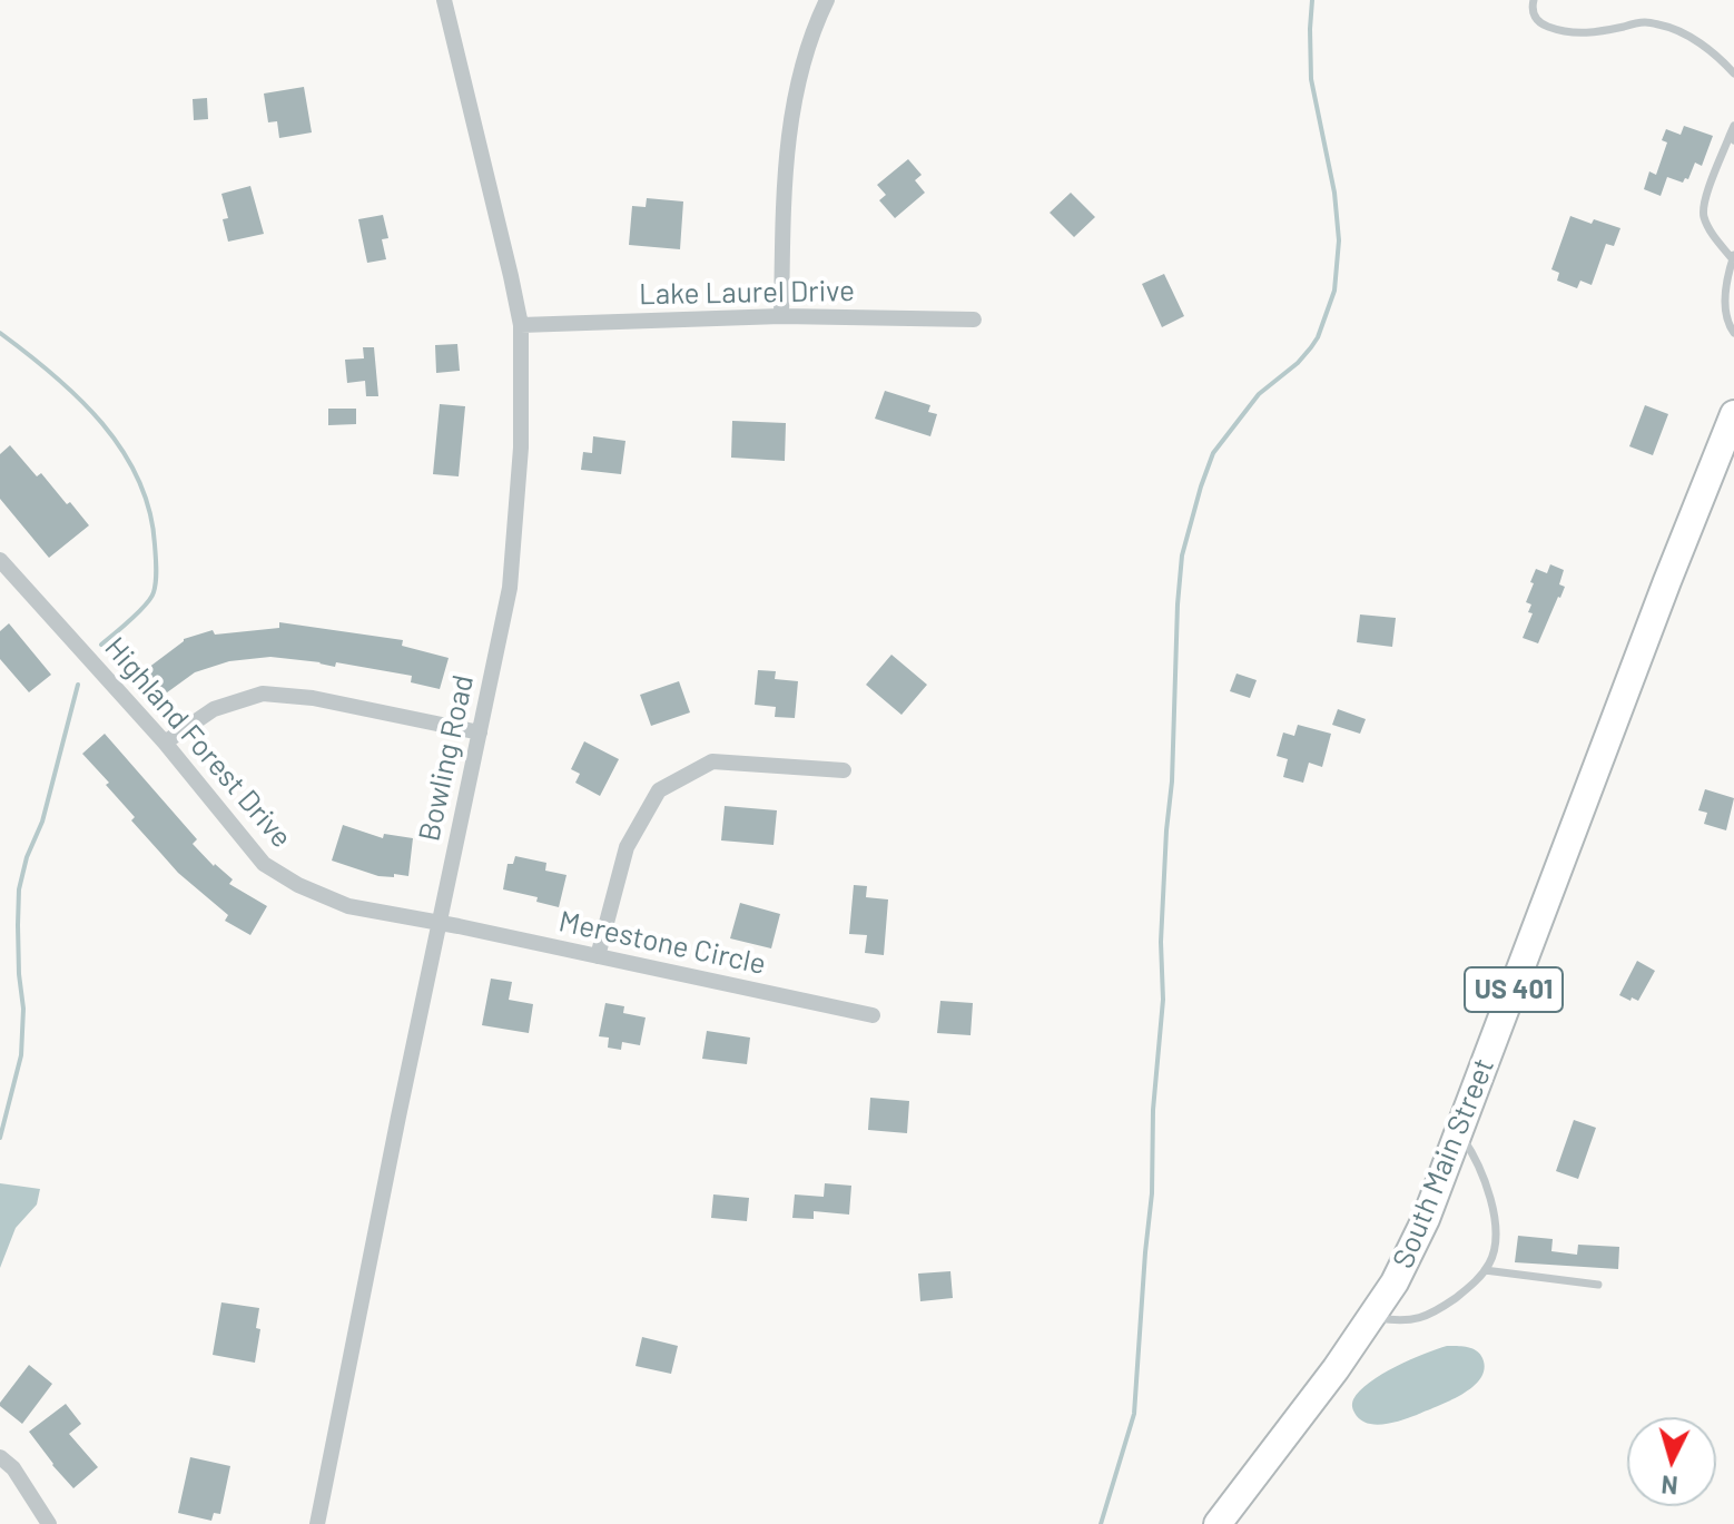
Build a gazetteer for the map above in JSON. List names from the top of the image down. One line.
{"streets":{"highway":["US 401","South Main Street"],"street":["Lake Laurel Drive","Highland Forest Drive","Bowling Road","Merestone Circle"]},"crossings":[["Lake Laurel Drive","Bowling Road"],["Highland Forest Drive","Bowling Road"],["Highland Forest Drive","Merestone Circle"],["Bowling Road","Merestone Circle"]],"north":"bottom"}
